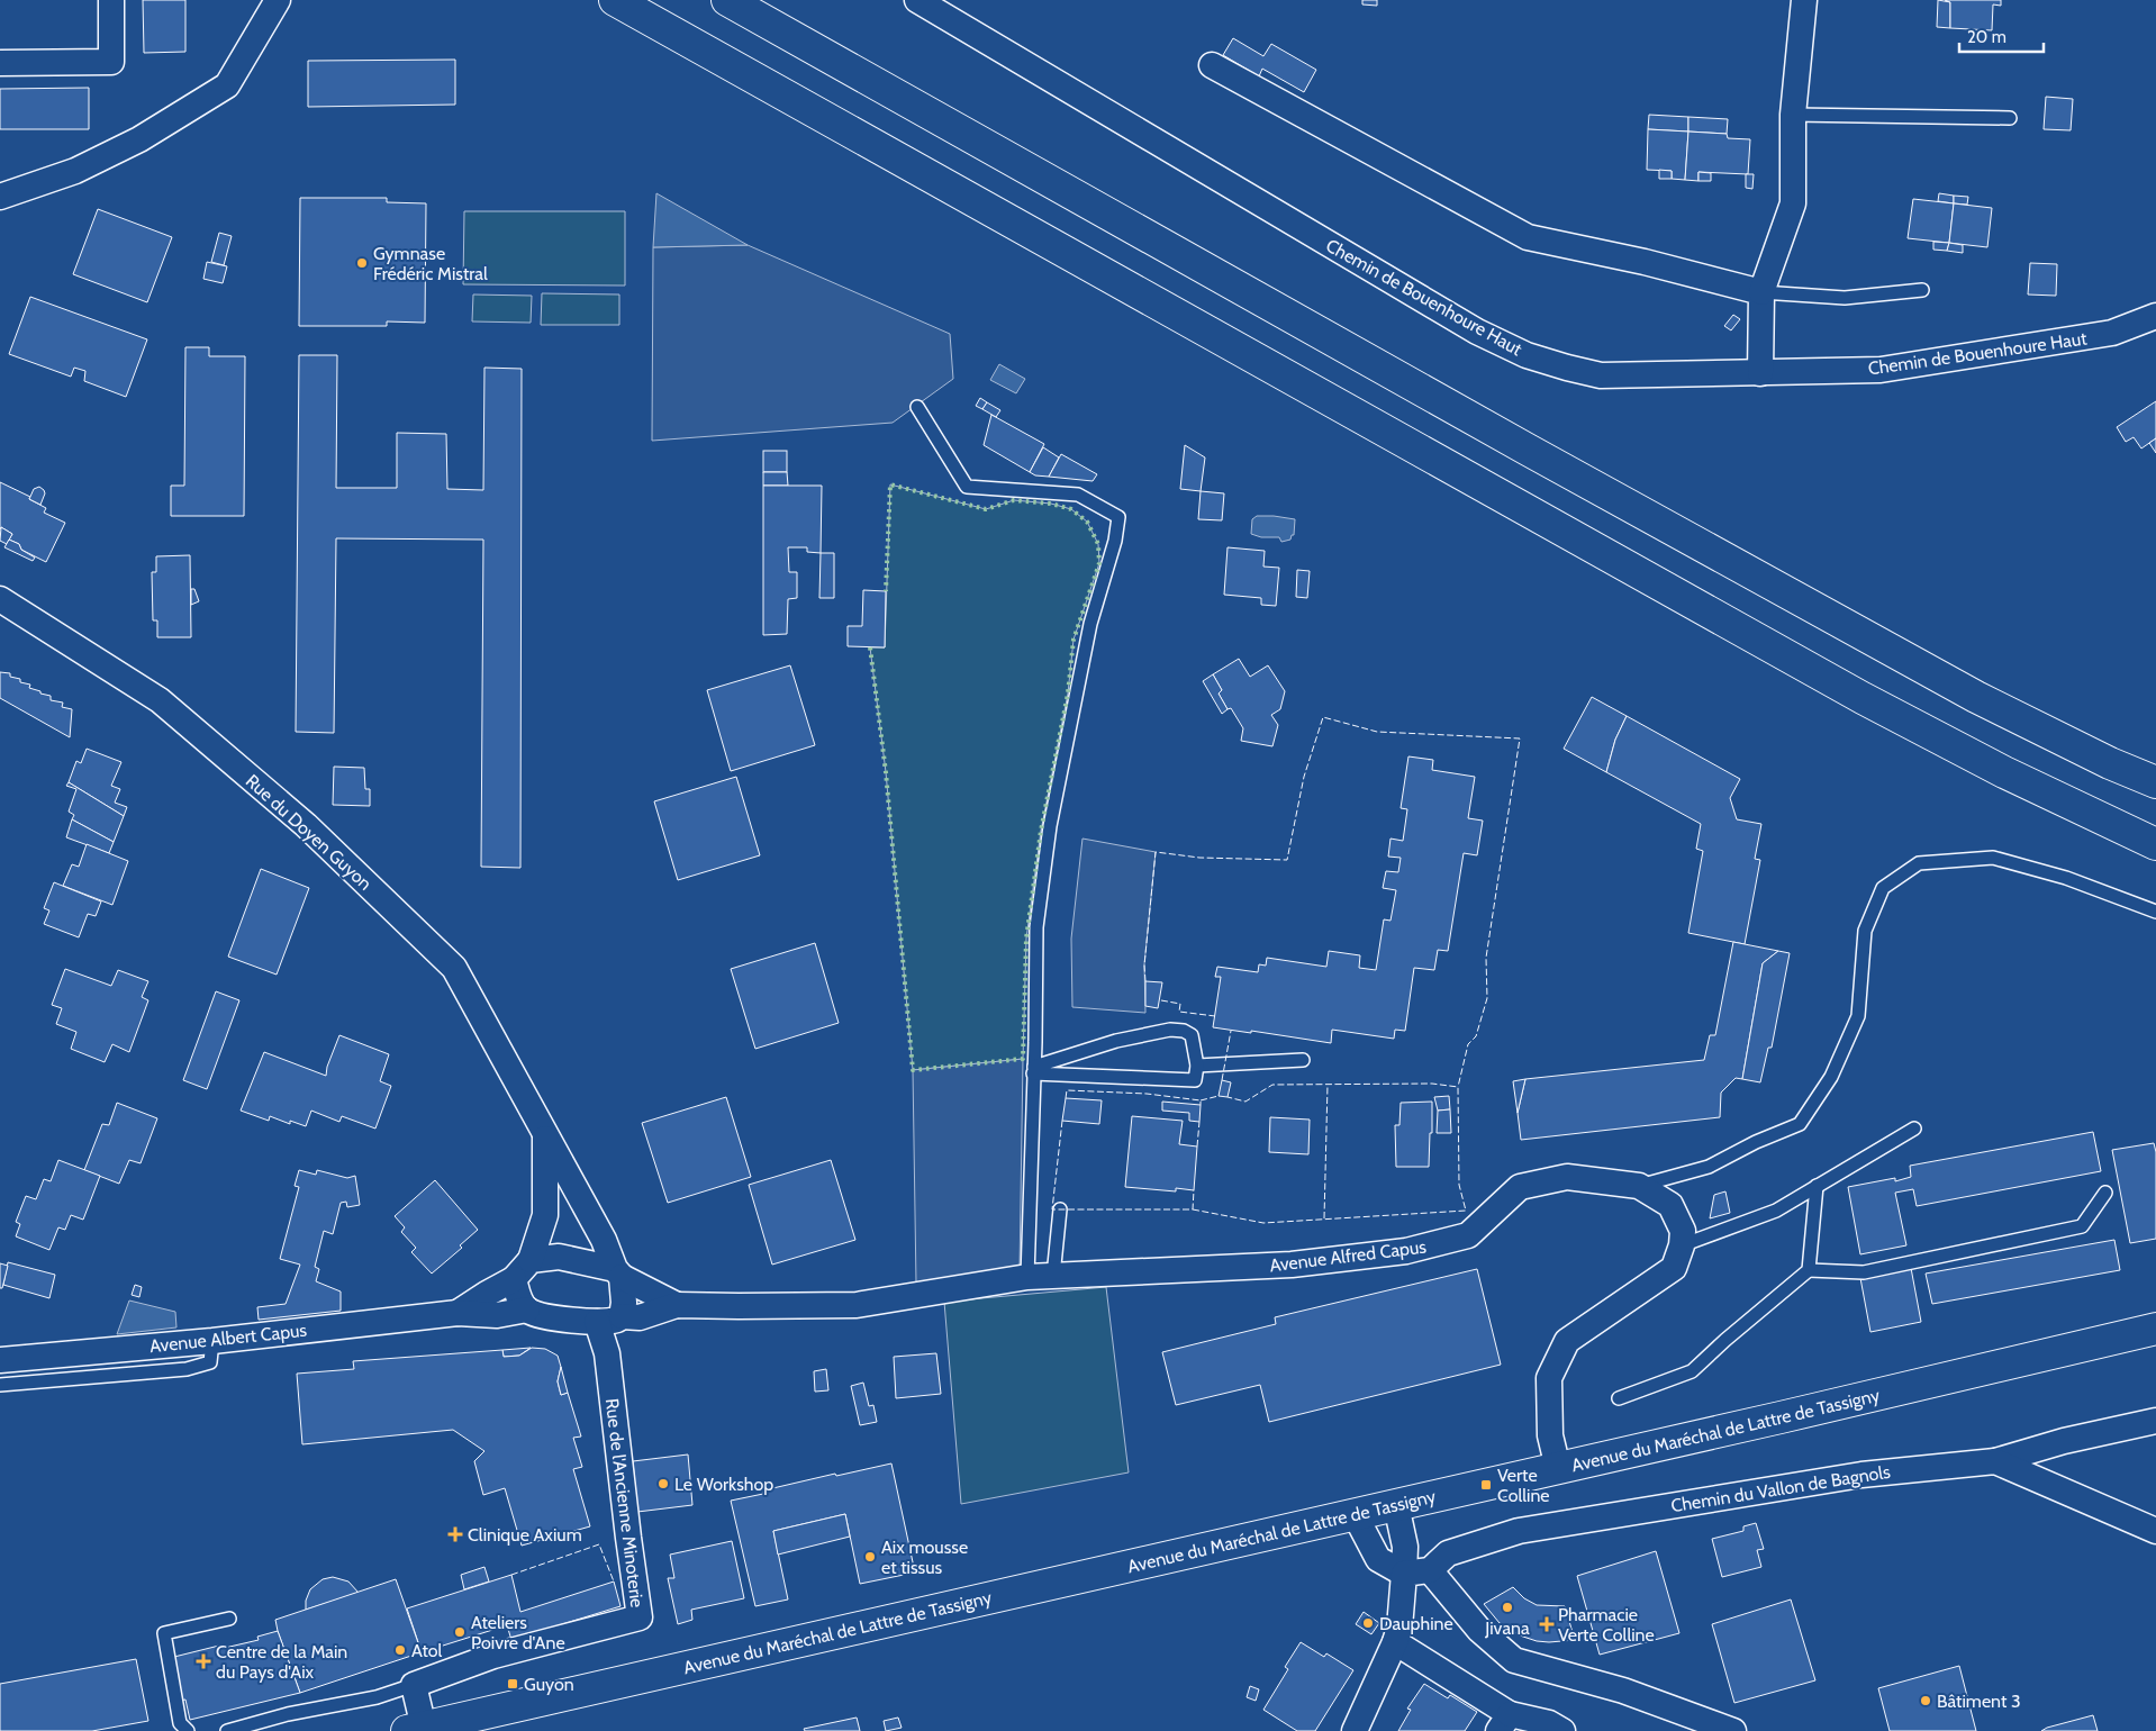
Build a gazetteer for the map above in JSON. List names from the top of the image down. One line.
{"streets":{"main road":["Avenue du Maréchal de Lattre de Tassigny"],"street":["Chemin de Bouenhoure Haut","Rue du Doyen Guyon","Avenue Alfred Capus","Avenue Albert Capus","Chemin du Vallon de Bagnols","Rue de l'Ancienne Minoterie"]},"crossings":[["Rue du Doyen Guyon","Rue de l'Ancienne Minoterie"]],"places":{"other":["Gymnase Frédéric Mistral","Le Workshop","Aix mousse et tissus","Jivana","Dauphine","Ateliers Poivre d'Ane","Atol","Bâtiment 3"],"transit":["Verte Colline","Guyon"],"health":["Clinique Axium","Pharmacie Verte Colline","Centre de la Main du Pays d'Aix"]},"scale_bar":"20 m"}
